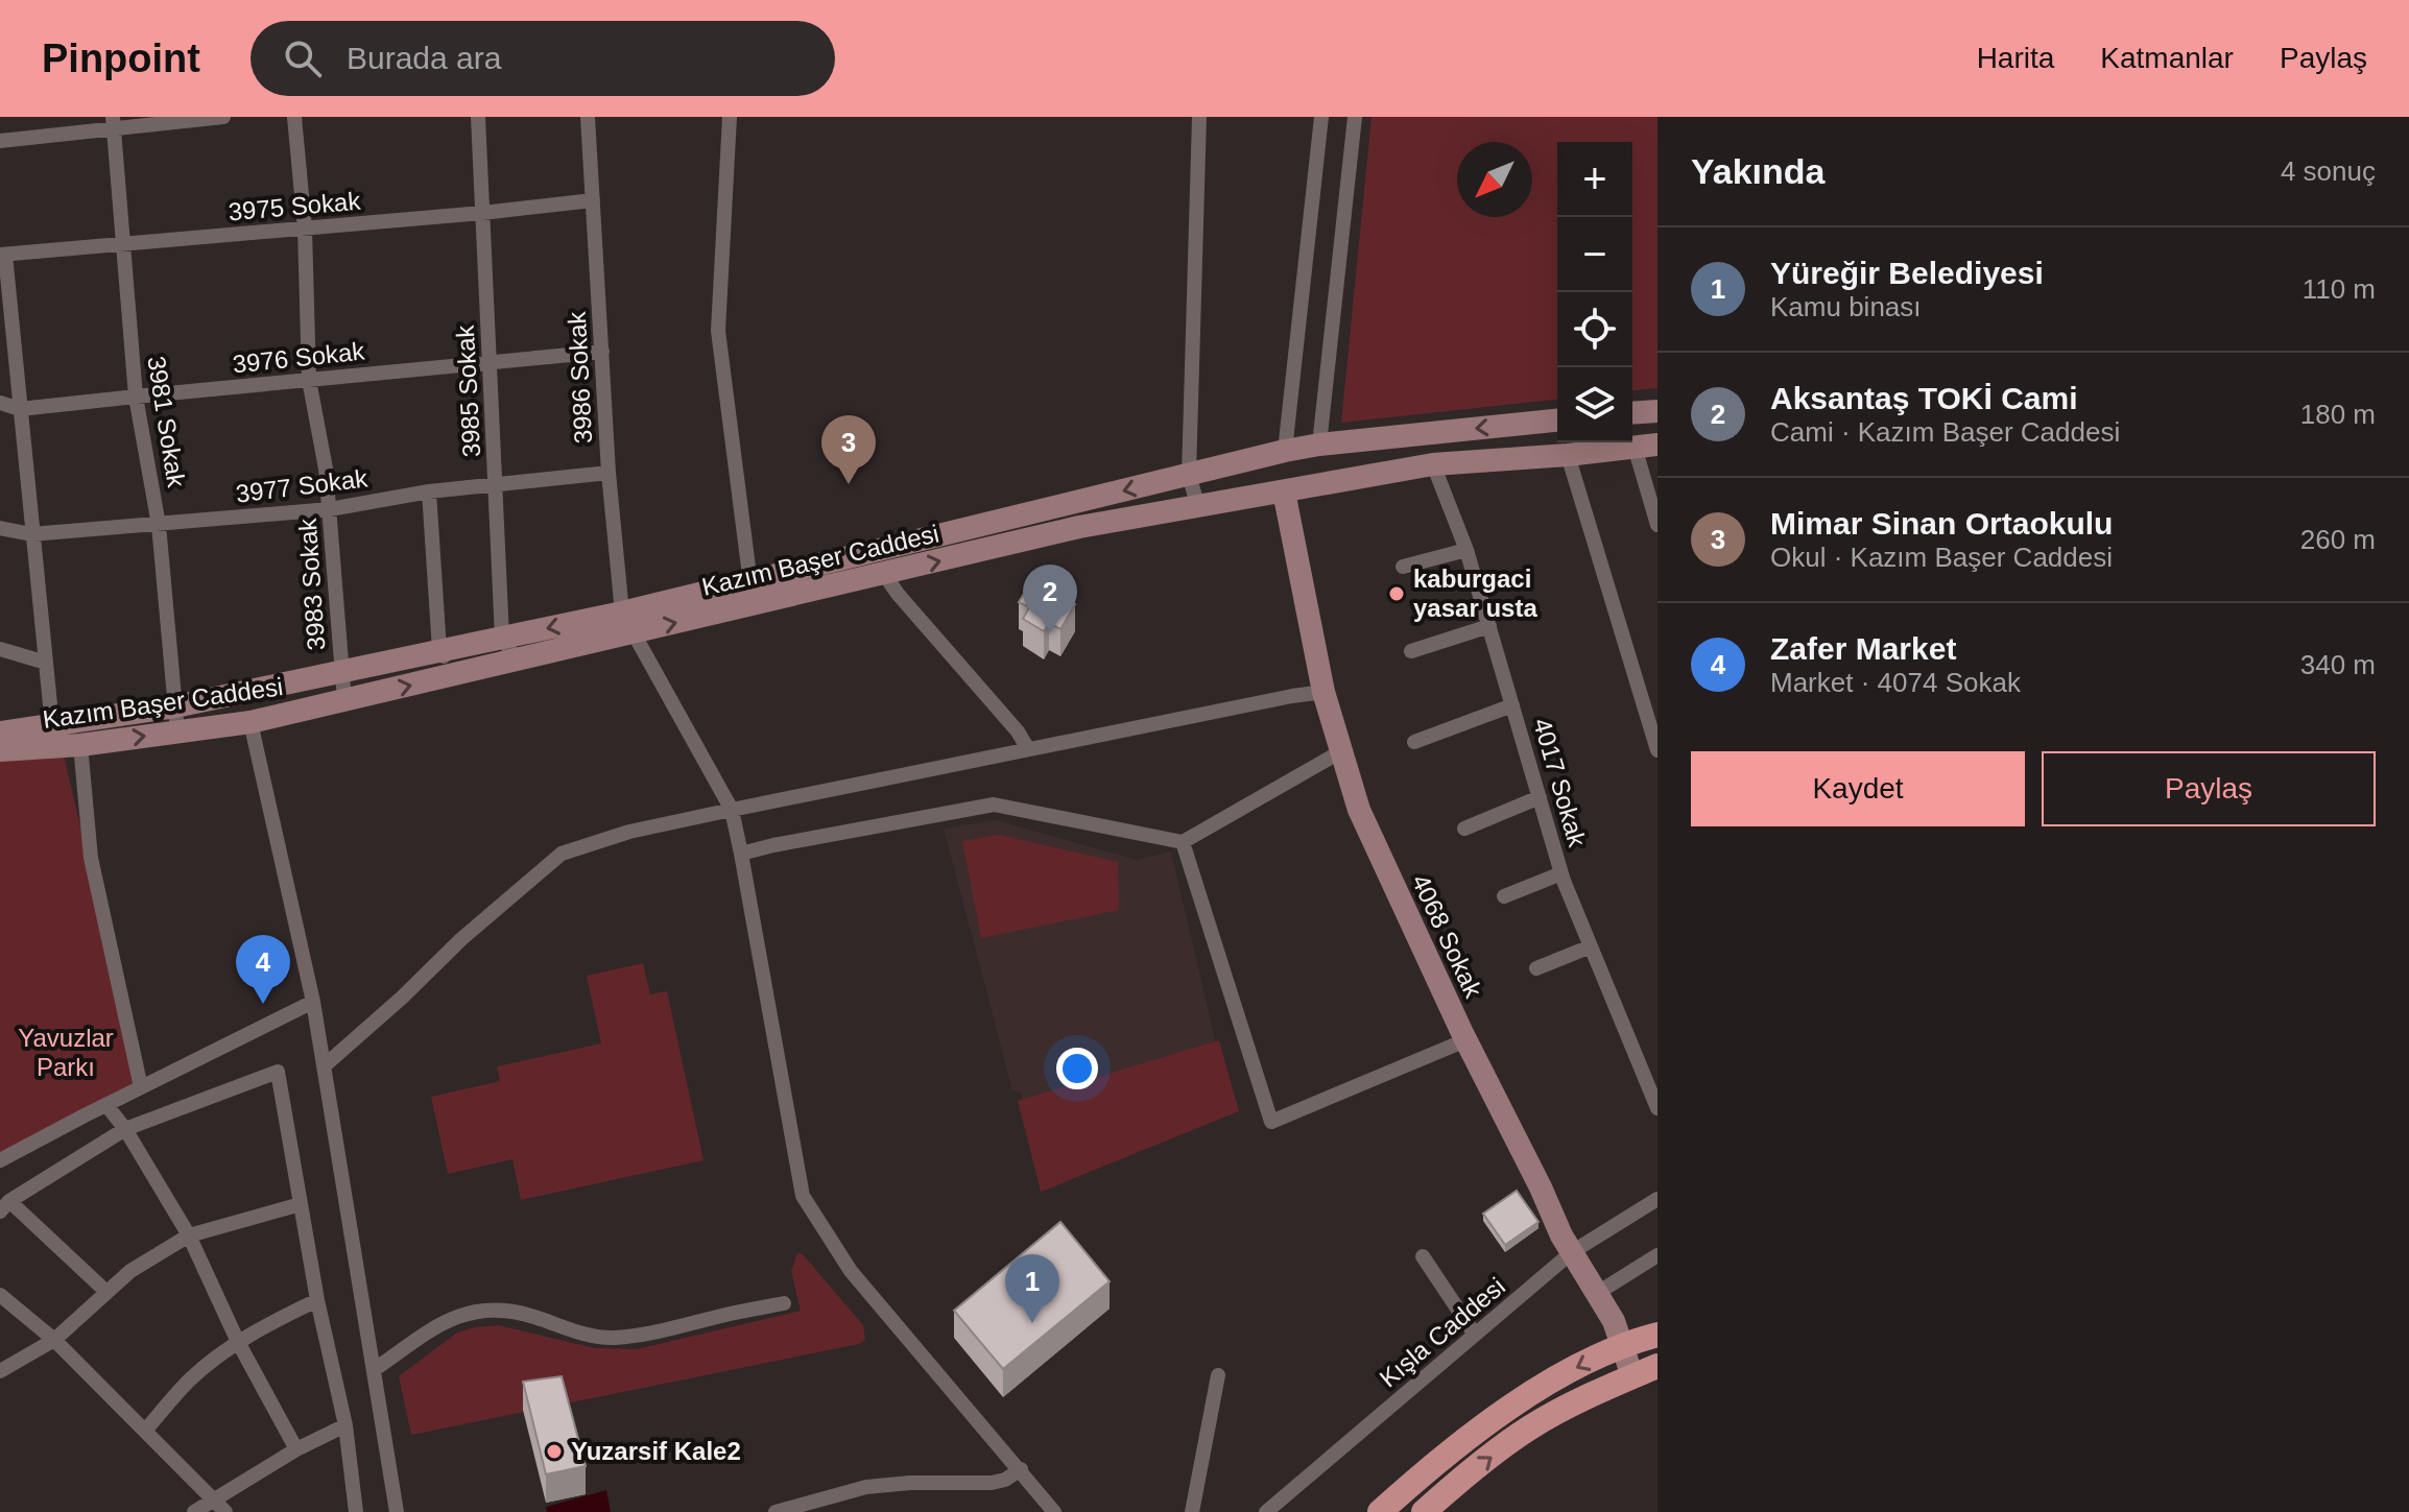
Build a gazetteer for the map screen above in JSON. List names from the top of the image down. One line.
{"streets":{"main road":["Kazım Başer Caddesi","4068 Sokak"],"street":["3975 Sokak","3976 Sokak","3986 Sokak","3985 Sokak","3981 Sokak","3977 Sokak","3983 Sokak","4017 Sokak","Kışla Caddesi"]},"crossings":[["3975 Sokak","3986 Sokak"],["3975 Sokak","3985 Sokak"],["3975 Sokak","3981 Sokak"],["3975 Sokak","3983 Sokak"],["3976 Sokak","3986 Sokak"],["3976 Sokak","3985 Sokak"],["3976 Sokak","3981 Sokak"],["3976 Sokak","3983 Sokak"],["3986 Sokak","3977 Sokak"],["3986 Sokak","Kazım Başer Caddesi"],["3985 Sokak","3977 Sokak"],["3985 Sokak","Kazım Başer Caddesi"],["3981 Sokak","3977 Sokak"],["3981 Sokak","Kazım Başer Caddesi"],["3977 Sokak","3983 Sokak"],["Kazım Başer Caddesi","3983 Sokak"],["Kazım Başer Caddesi","4017 Sokak"],["Kazım Başer Caddesi","4068 Sokak"],["4068 Sokak","Kışla Caddesi"]],"parks":["Yavuzlar Parkı"],"places":["kaburgaci yasar usta","Yuzarsif Kale2"],"north":"bottom left","page":{"header":"Pinpoint","search":"Burada ara","nav":["Harita","Katmanlar","Paylaş"],"heading":["Yakında","4 sonuç"],"map_buttons":["+","−"],"list":[{"mark":"1","name":"Yüreğir Belediyesi","note":"Kamu binası","value":"110 m"},{"mark":"2","name":"Aksantaş TOKİ Cami","note":"Cami · Kazım Başer Caddesi","value":"180 m"},{"mark":"3","name":"Mimar Sinan Ortaokulu","note":"Okul · Kazım Başer Caddesi","value":"260 m"},{"mark":"4","name":"Zafer Market","note":"Market · 4074 Sokak","value":"340 m"}],"pins":["3","2","4","1"],"buttons":["Kaydet","Paylaş"]}}
